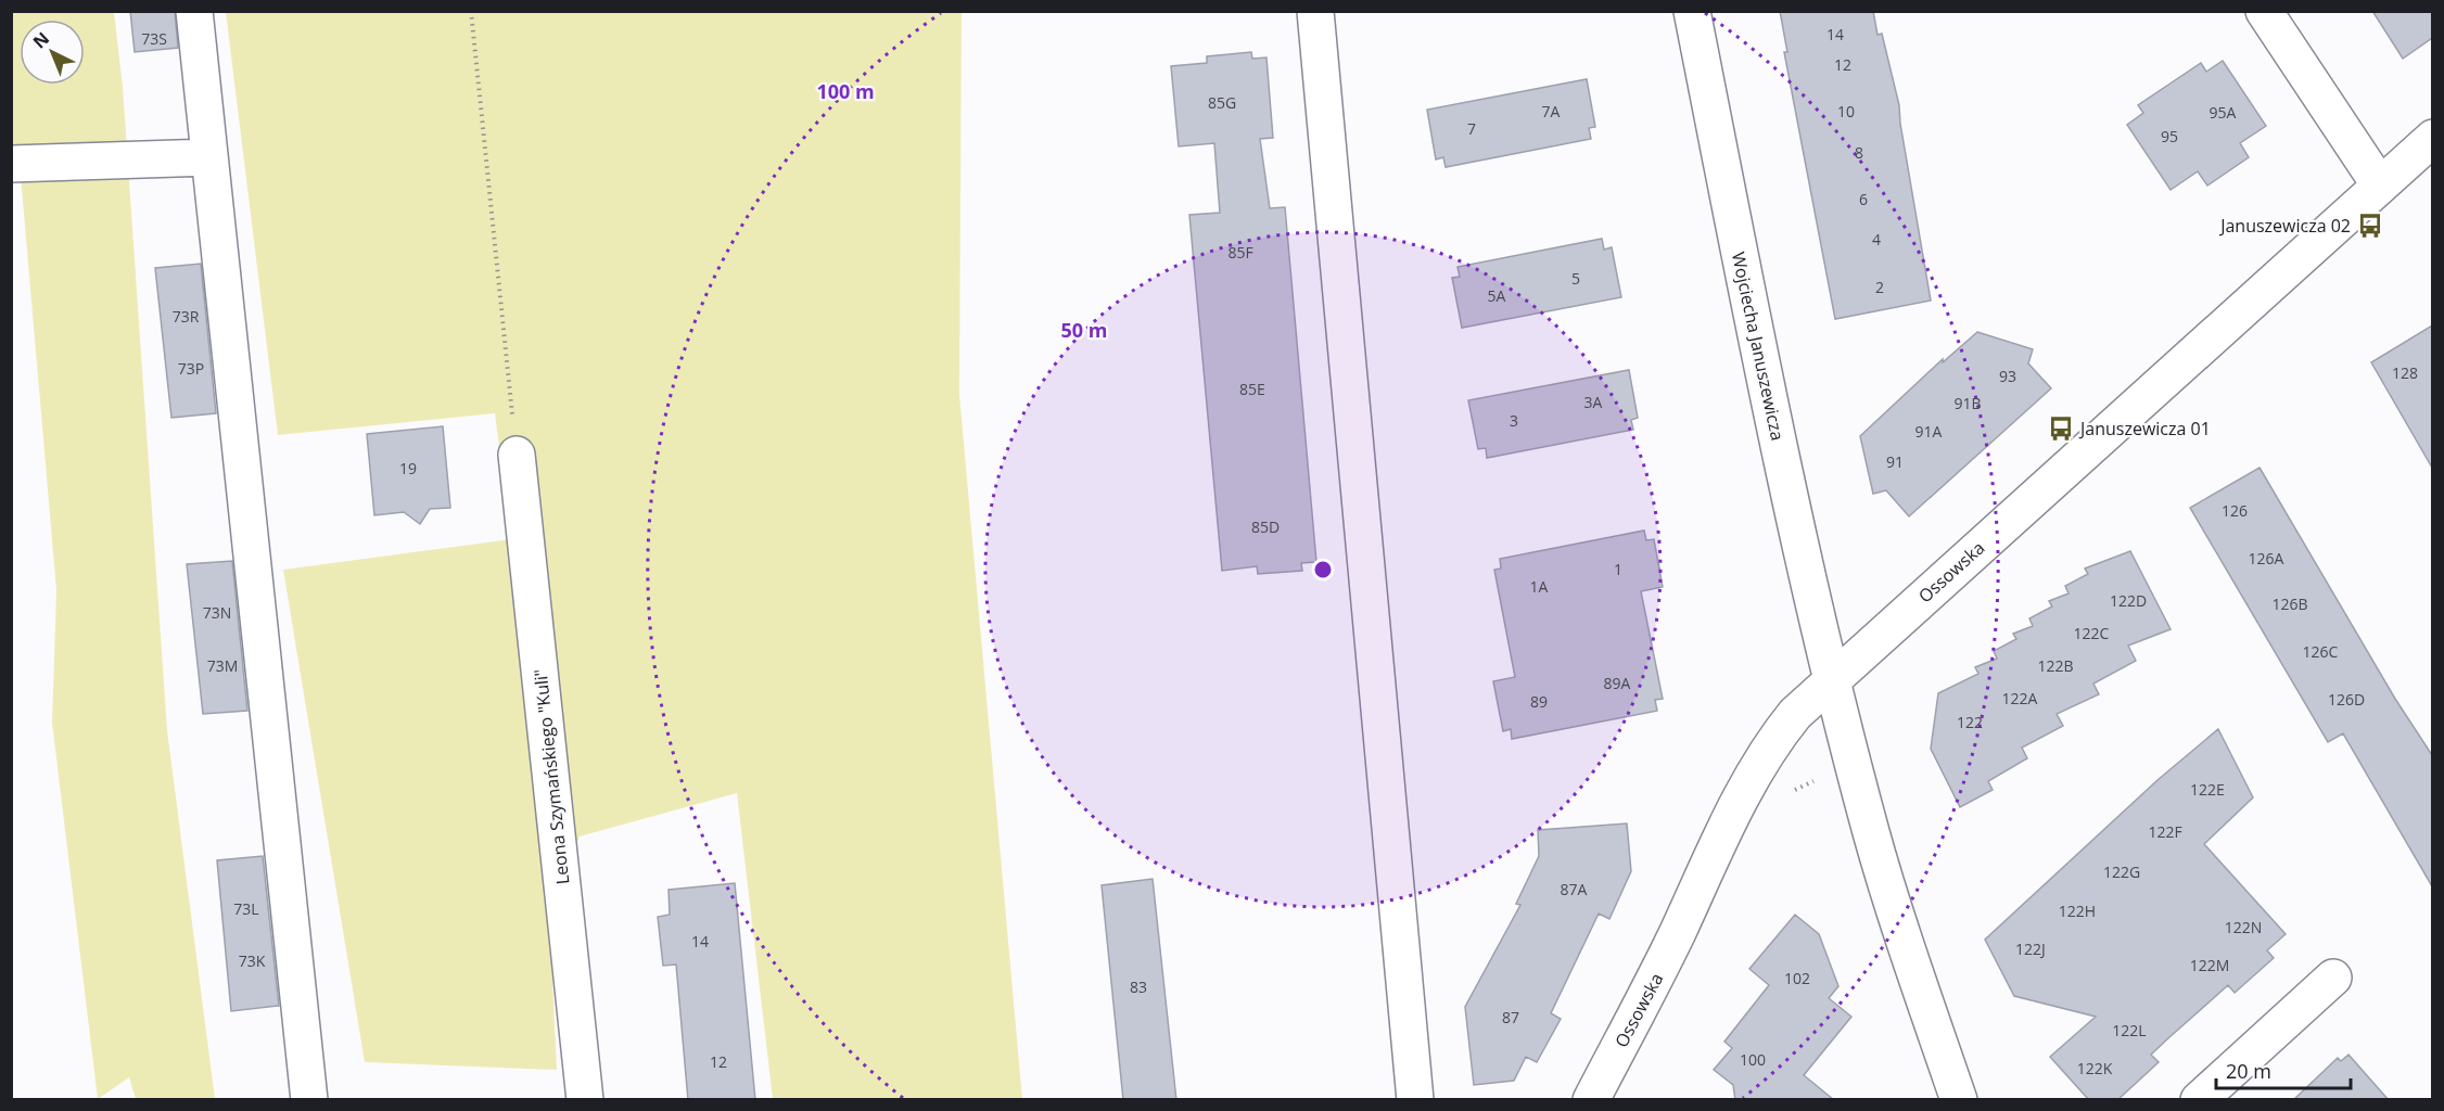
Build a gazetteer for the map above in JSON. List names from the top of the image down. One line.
{"streets":{"street":["Wojciecha Januszewicza","Ossowska","Leona Szymańskiego \"Kuli\""]},"crossings":[["Wojciecha Januszewicza","Ossowska"]],"places":{"bus stop":["Januszewicza 02","Januszewicza 01"]},"house_numbers":["14","73S","12","85G","7A","10","95A","7","95","8","6","4","85F","5","2","5A","73R","73P","128","93","85E","3A","91B","3","91A","91","19","126","85D","126A","1","1A","122D","126B","73N","122C","126C","73M","122B","89A","122A","126D","89","122","122E","122F","122G","87A","73L","122H","122N","14","122J","73K","122M","102","83","87","122L","100","12","122K"],"scale_bar":"20 m","north":"top left","rings":["100 m","50 m"]}
